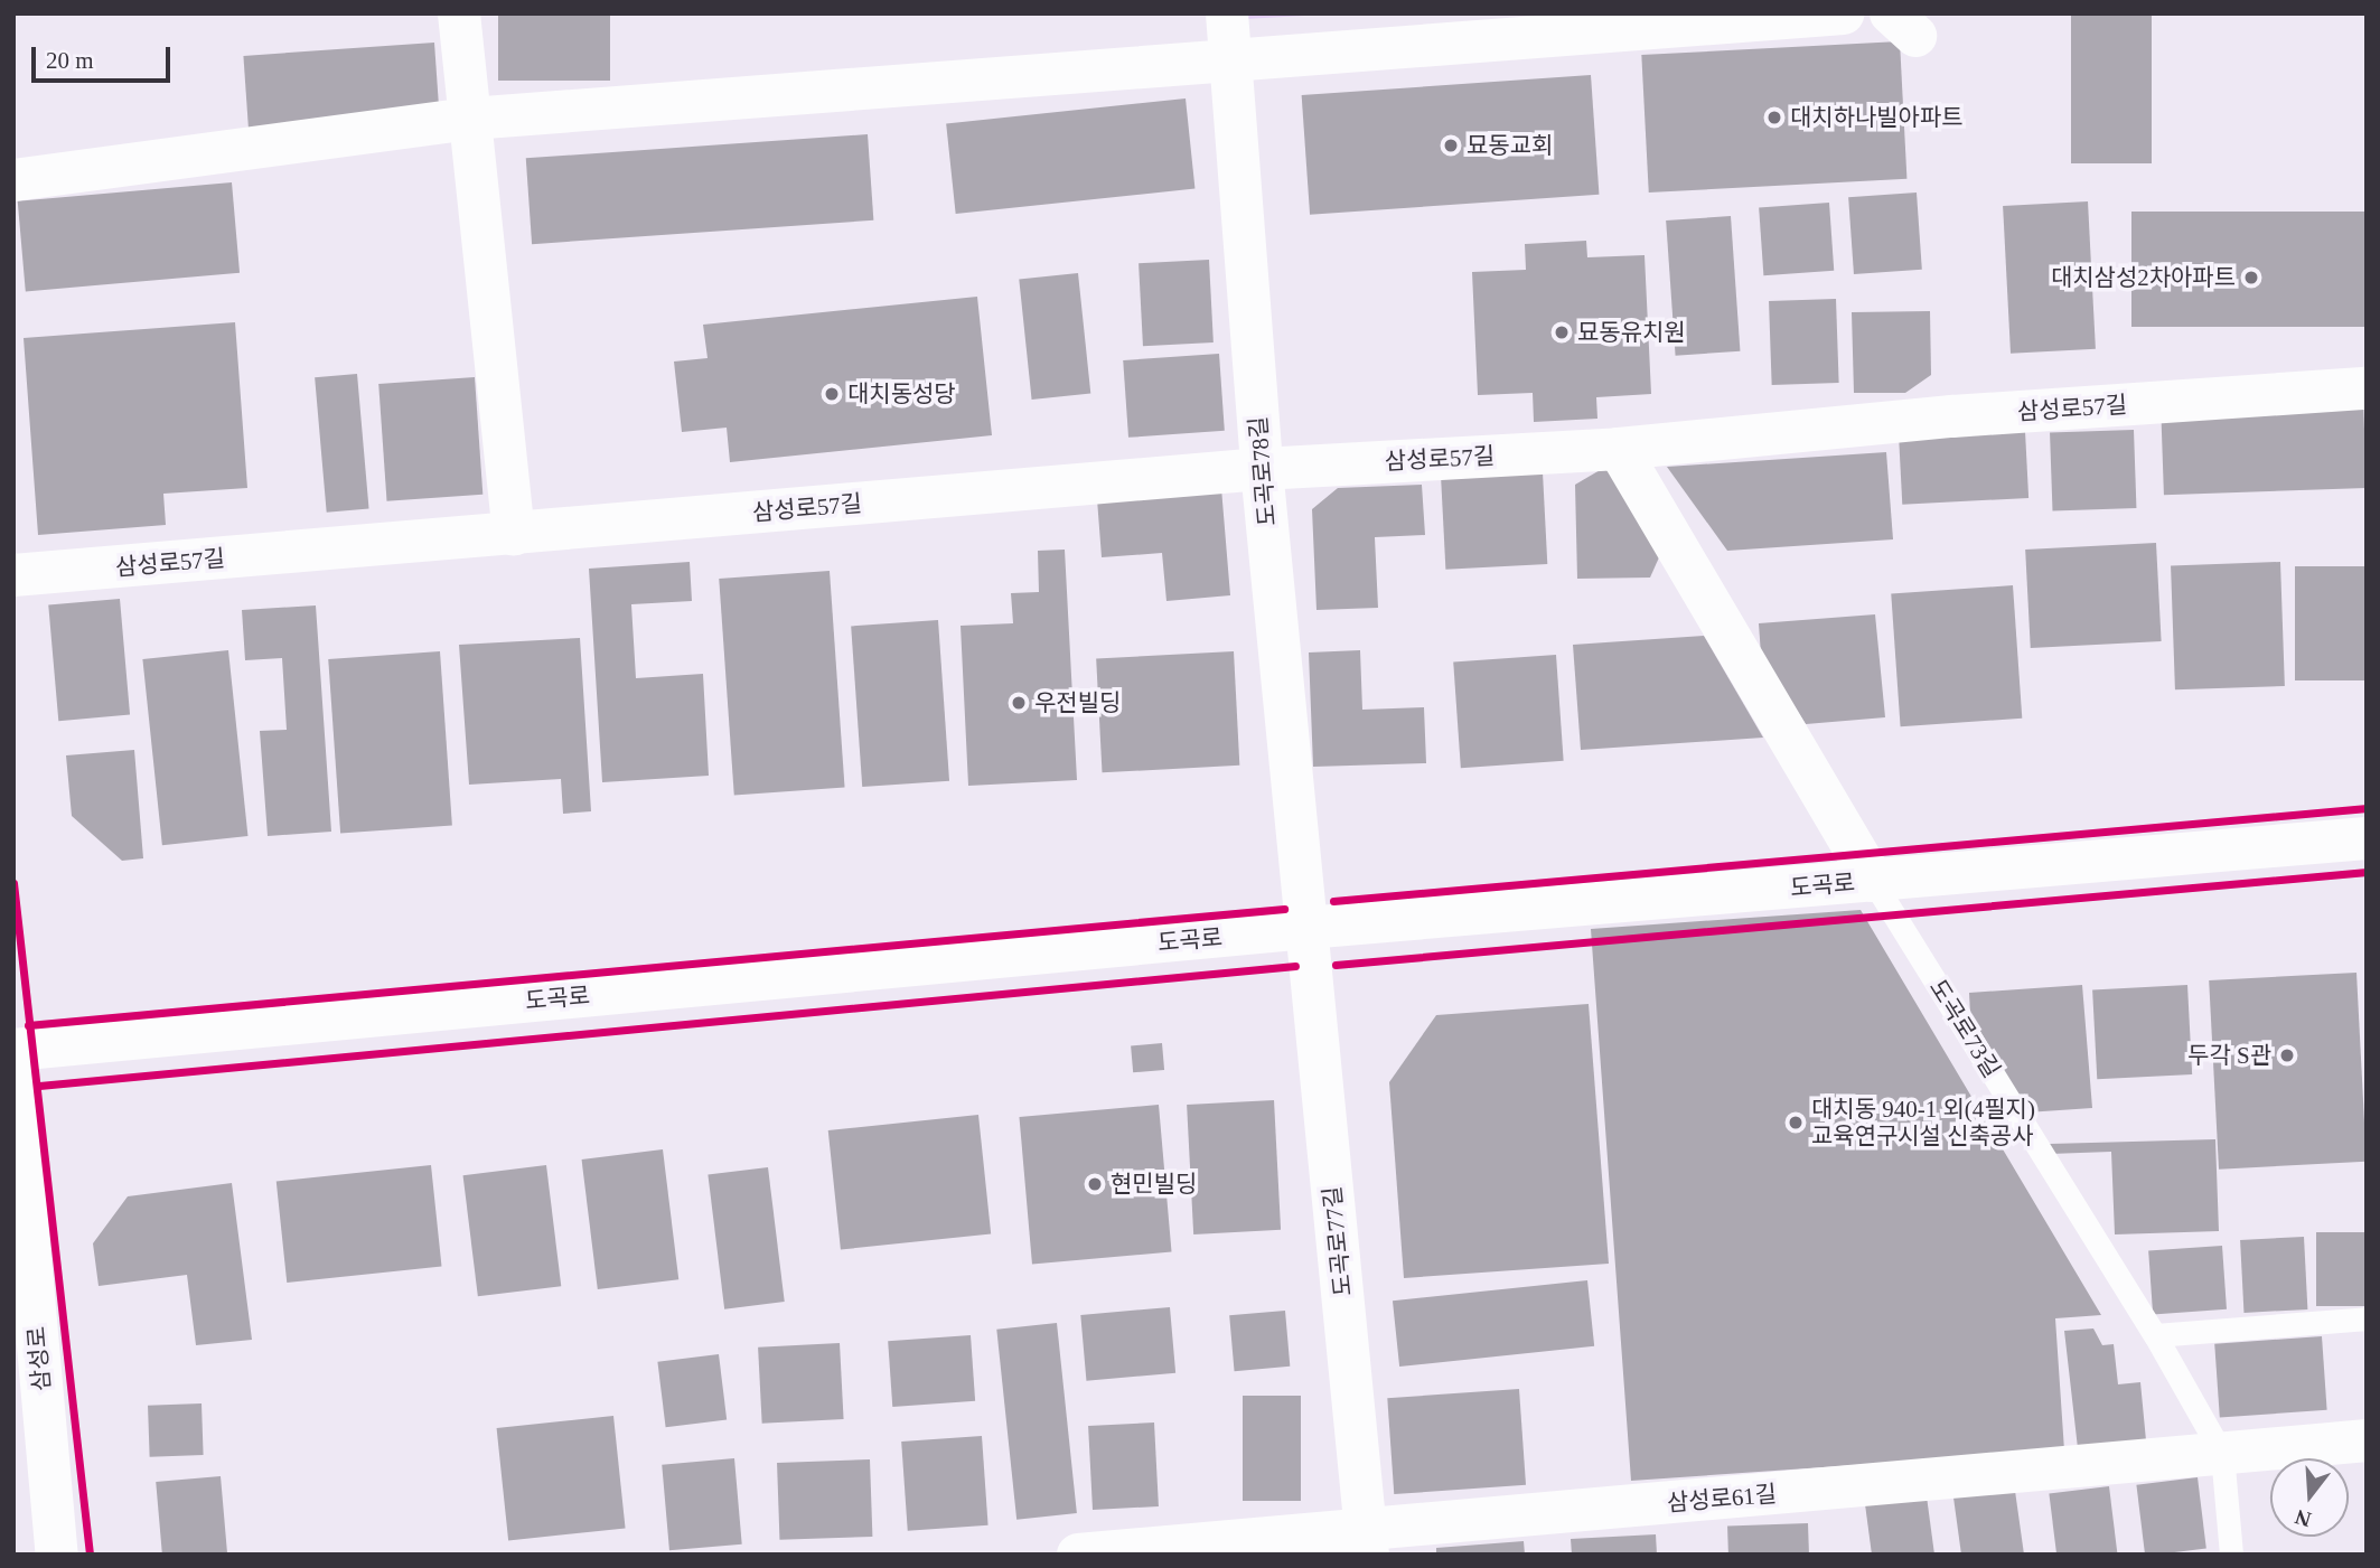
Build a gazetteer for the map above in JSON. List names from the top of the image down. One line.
{"streets":{"street":["삼성로57길","도곡로78길","도곡로","도곡로77길","삼성로","삼성로61길"],"lane":["도곡로73길"]},"crossings":[["삼성로57길","도곡로78길"],["도곡로78길","도곡로"],["도곡로78길","도곡로77길"],["도곡로","도곡로73길"],["도곡로","도곡로77길"],["도곡로73길","삼성로61길"],["도곡로77길","삼성로61길"]],"places":["대치하나빌아파트","묘동교회","대치삼성2차아파트","묘동유치원","대치동성당","우전빌딩","두각 S관","대치동 940-1 외(4필지) 교육연구시설 신축공사","현민빌딩"],"scale_bar":"20 m","north":"bottom"}
